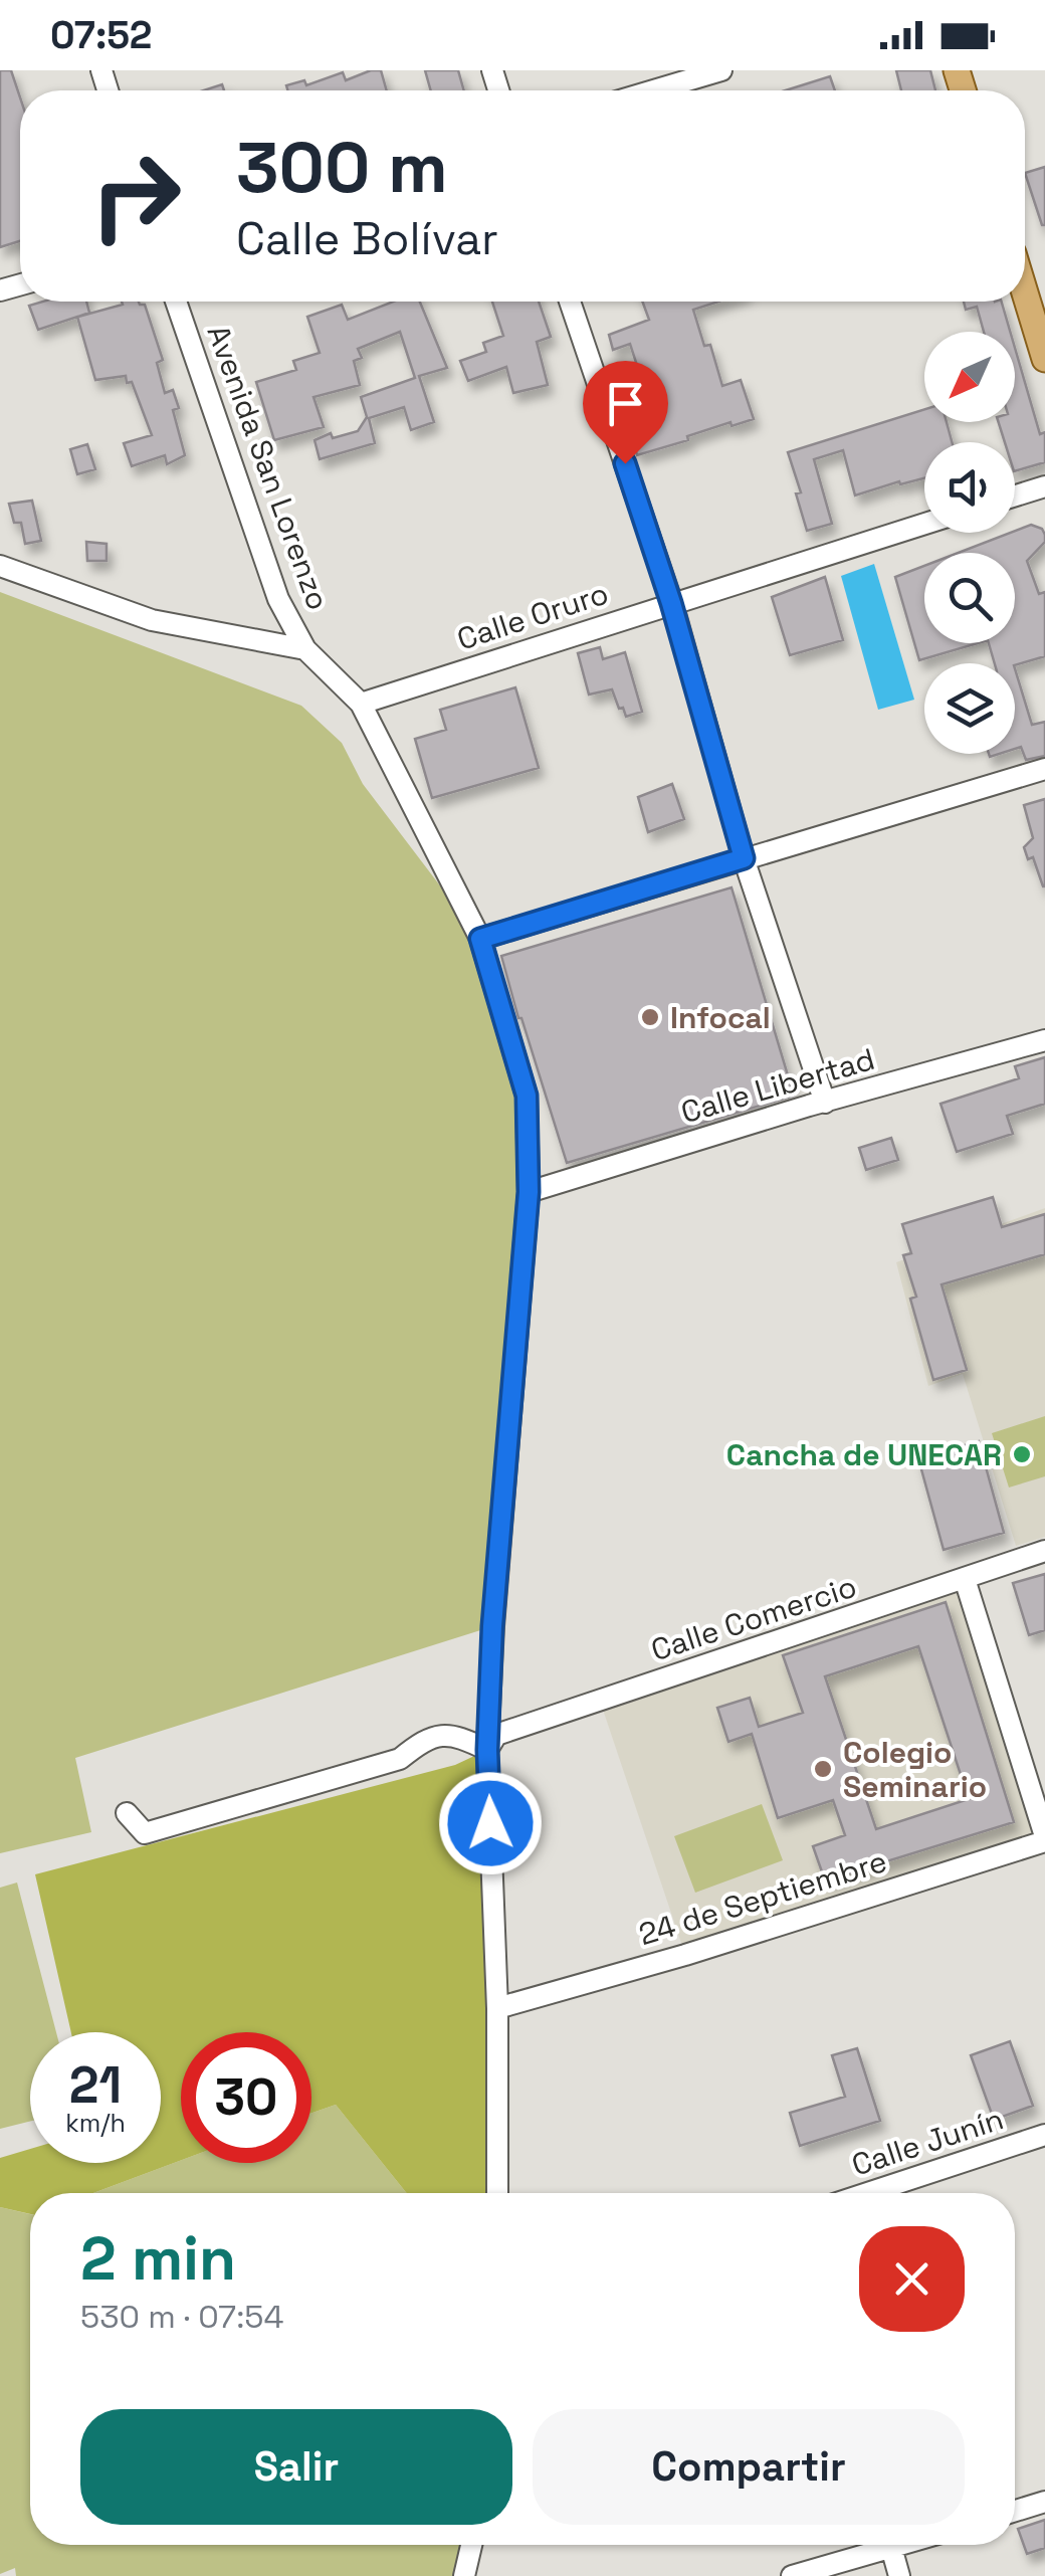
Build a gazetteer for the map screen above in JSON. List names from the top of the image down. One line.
{"streets":{"street":["Avenida San Lorenzo","Calle Oruro","Calle Libertad","Calle Comercio","24 de Septiembre","Calle Junín"]},"crossings":[["Avenida San Lorenzo","Calle Oruro"],["Avenida San Lorenzo","Calle Libertad"],["Avenida San Lorenzo","Calle Comercio"],["Avenida San Lorenzo","24 de Septiembre"]],"places":["Infocal","Cancha de UNECAR","Colegio Seminario"],"north":"bottom left","page":{"status":"07:52","turn":["300 m","Calle Bolívar"],"speed":"21 km/h","limit":"30","heading":["2 min","530 m · 07:54"],"buttons":["Salir","Compartir"]}}
